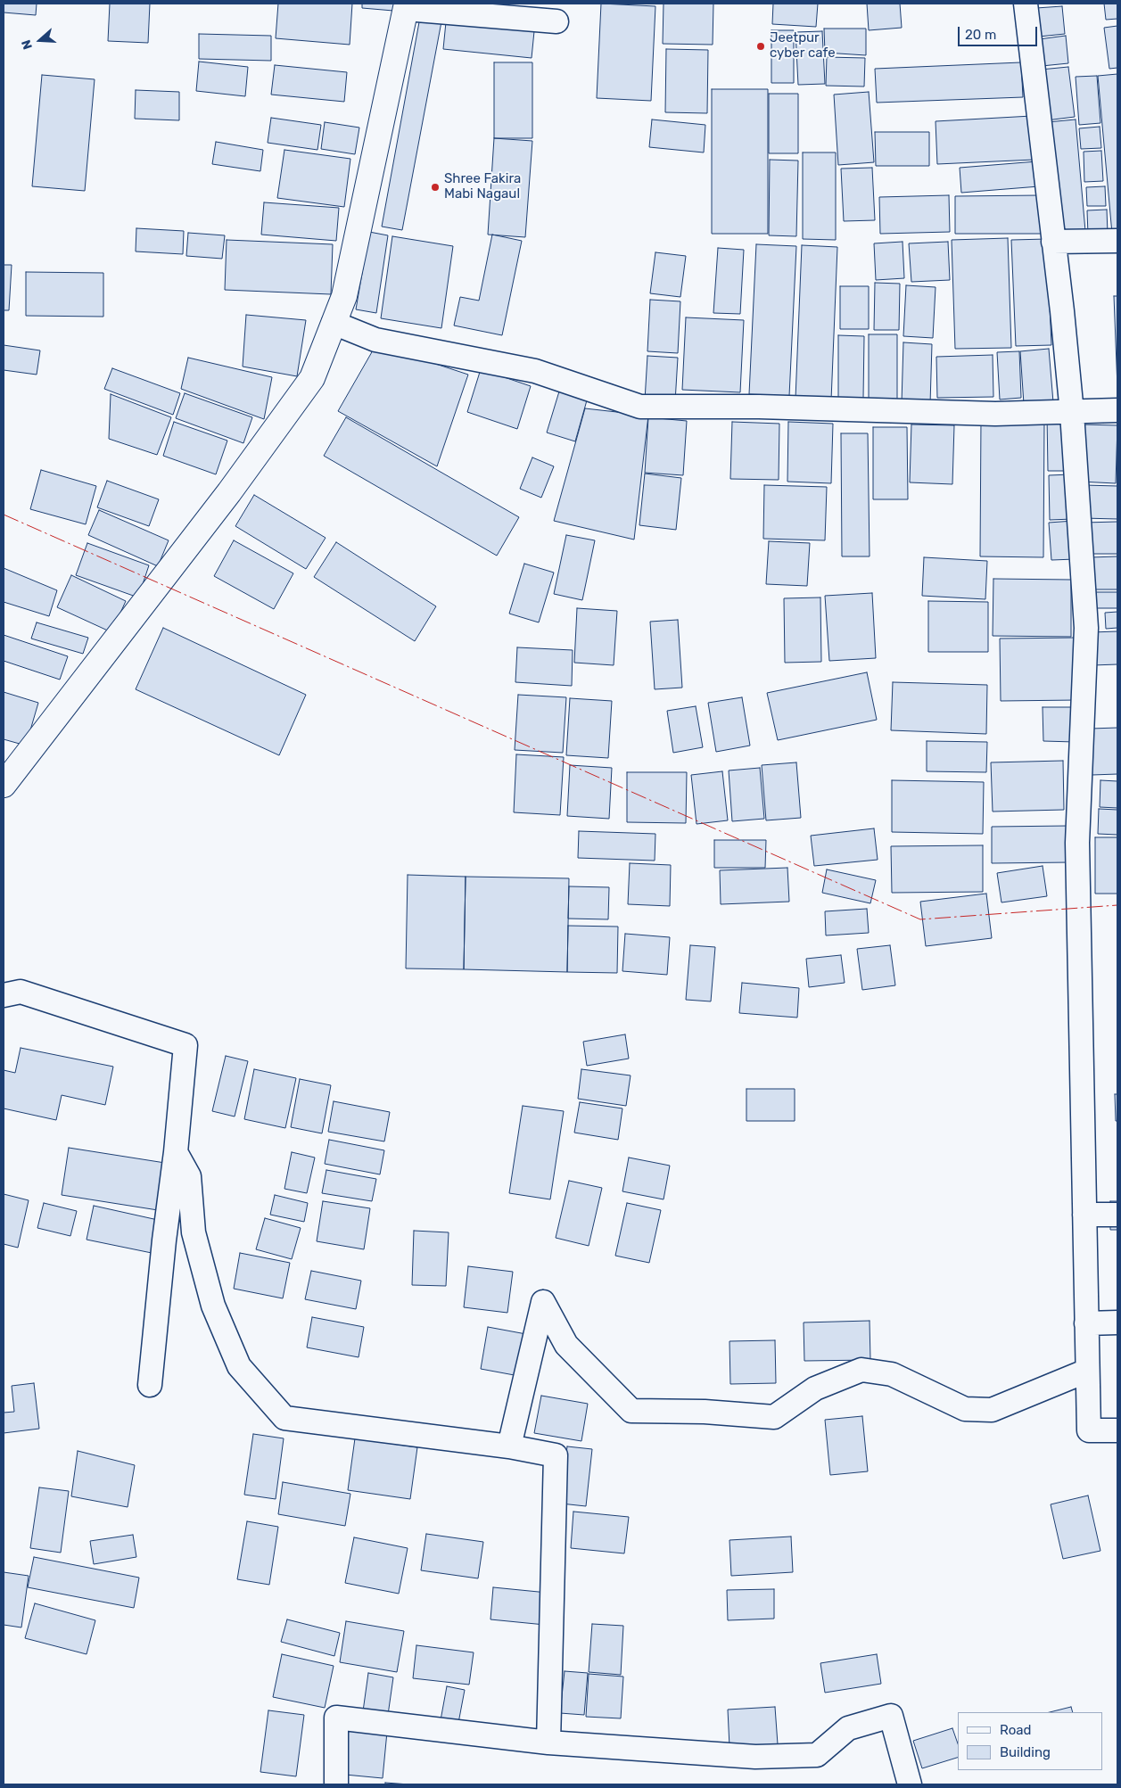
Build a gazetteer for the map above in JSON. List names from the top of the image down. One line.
{"places":["Jeetpur cyber cafe","Shree Fakira Mabi Nagaul"],"legend":["Road","Building"],"scale_bar":"20 m","north":"left"}
